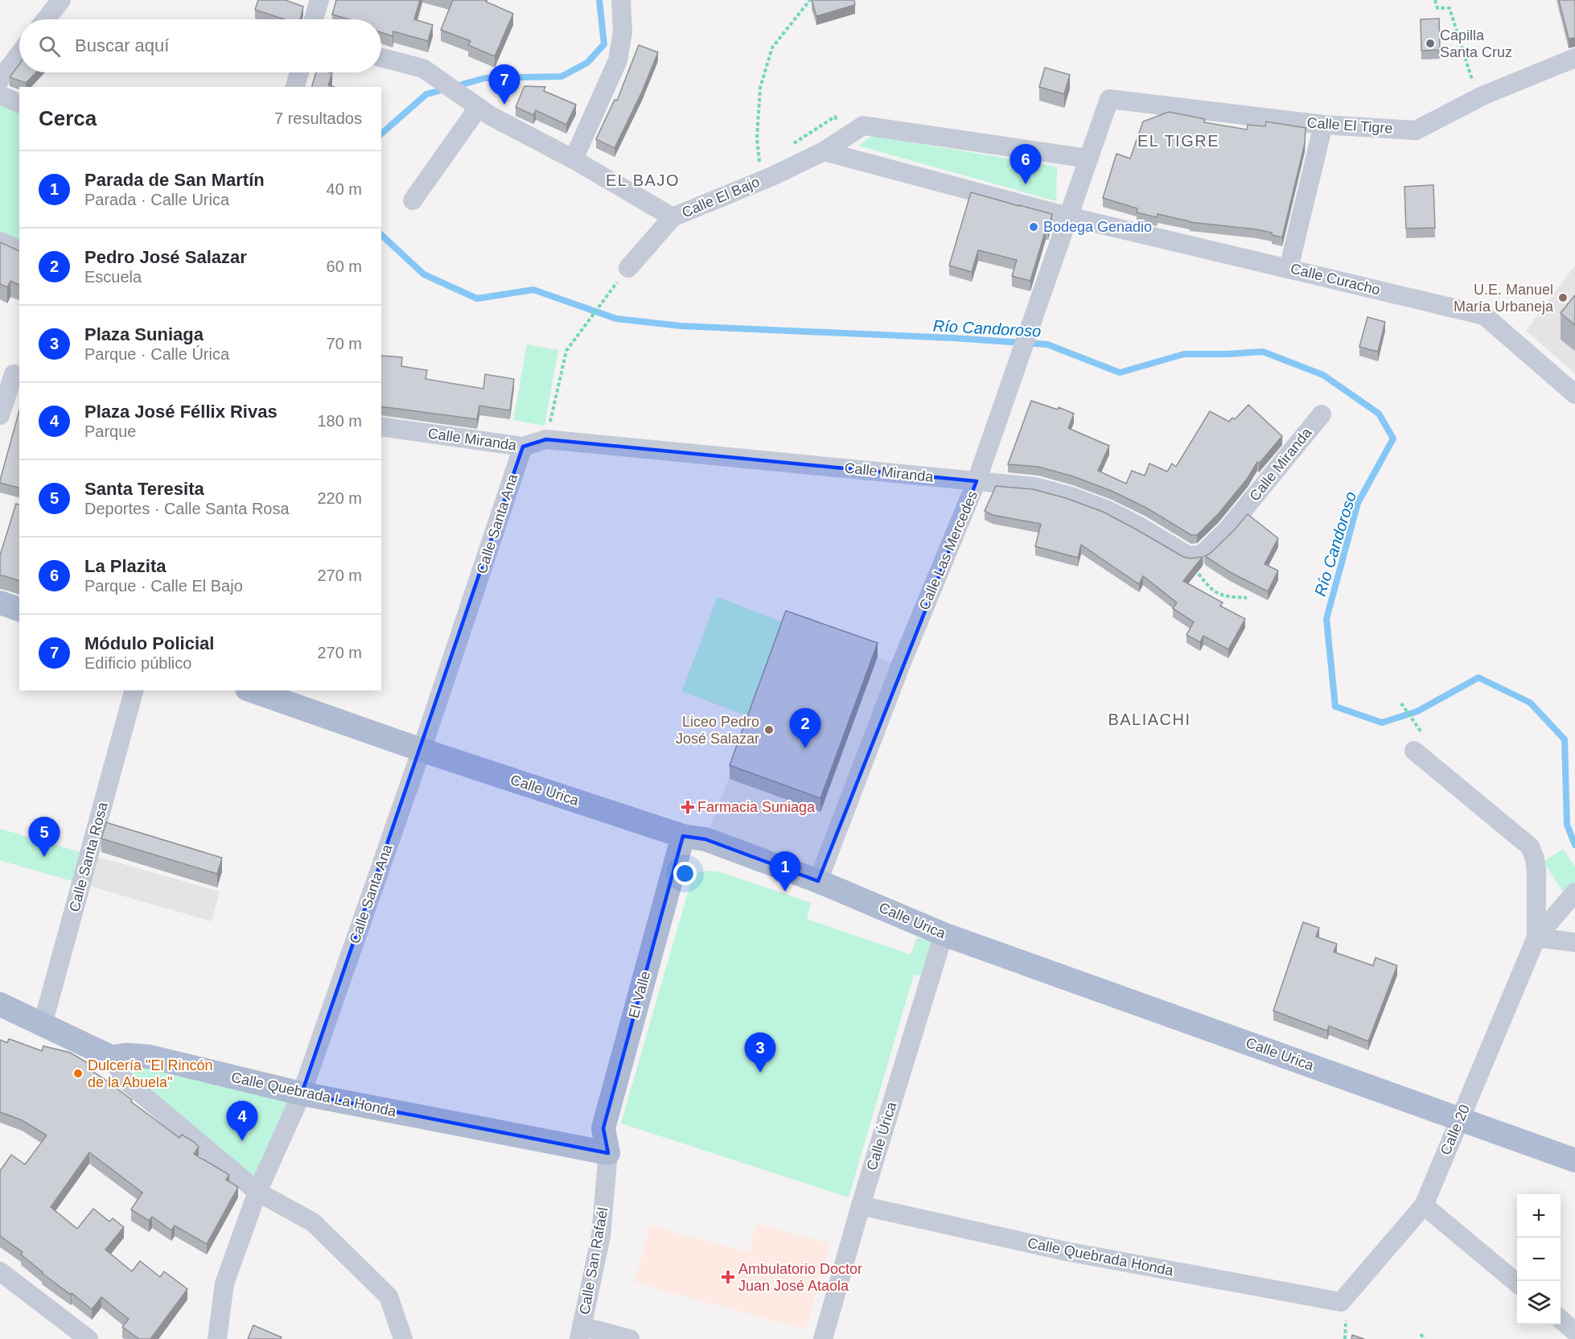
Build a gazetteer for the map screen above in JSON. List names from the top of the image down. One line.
{"streets":{"main road":["Calle Urica","El Valle","Calle Quebrada La Honda"],"street":["Calle El Tigre","Calle El Bajo","Calle Curacho","Calle Miranda","Calle Santa Ana","Calle Las Mercedes","Calle Santa Rosa","Calle 20","Calle Úrica","Calle Quebrada Honda","Calle San Rafaél"]},"crossings":[["Calle El Tigre","Calle Las Mercedes"],["Calle El Bajo","Calle Las Mercedes"],["Calle Curacho","Calle Las Mercedes"],["Calle Miranda","Calle Santa Ana"],["Calle Miranda","Calle Las Mercedes"],["Calle Santa Ana","Calle Urica"],["Calle Santa Ana","Calle Quebrada La Honda"],["Calle Las Mercedes","Calle Urica"],["Calle Urica","El Valle"],["Calle Urica","Calle 20"],["Calle Urica","Calle Úrica"],["Calle Santa Rosa","Calle Quebrada La Honda"],["El Valle","Calle Quebrada La Honda"],["El Valle","Calle San Rafaél"],["Calle Quebrada La Honda","Calle San Rafaél"],["Calle 20","Calle Quebrada Honda"],["Calle Úrica","Calle Quebrada Honda"]],"districts":["EL TIGRE","EL BAJO","BALIACHI"],"water":["Río Candoroso"],"places":{"other":["Capilla Santa Cruz","Bodega Genadio","U.E. Manuel María Urbaneja","Liceo Pedro José Salazar","Dulcería \"El Rincón de la Abuela\""],"health":["Farmacia Suniaga","Ambulatorio Doctor Juan José Ataola"]},"page":{"search":"Buscar aquí","pins":["7","6","2","5","1","3","4"],"heading":["Cerca","7 resultados"],"list":[{"mark":"1","name":"Parada de San Martín","note":"Parada · Calle Urica","value":"40 m"},{"mark":"2","name":"Pedro José Salazar","note":"Escuela","value":"60 m"},{"mark":"3","name":"Plaza Suniaga","note":"Parque · Calle Úrica","value":"70 m"},{"mark":"4","name":"Plaza José Féllix Rivas","note":"Parque","value":"180 m"},{"mark":"5","name":"Santa Teresita","note":"Deportes · Calle Santa Rosa","value":"220 m"},{"mark":"6","name":"La Plazita","note":"Parque · Calle El Bajo","value":"270 m"},{"mark":"7","name":"Módulo Policial","note":"Edificio público","value":"270 m"}],"map_buttons":["+","−"]}}
